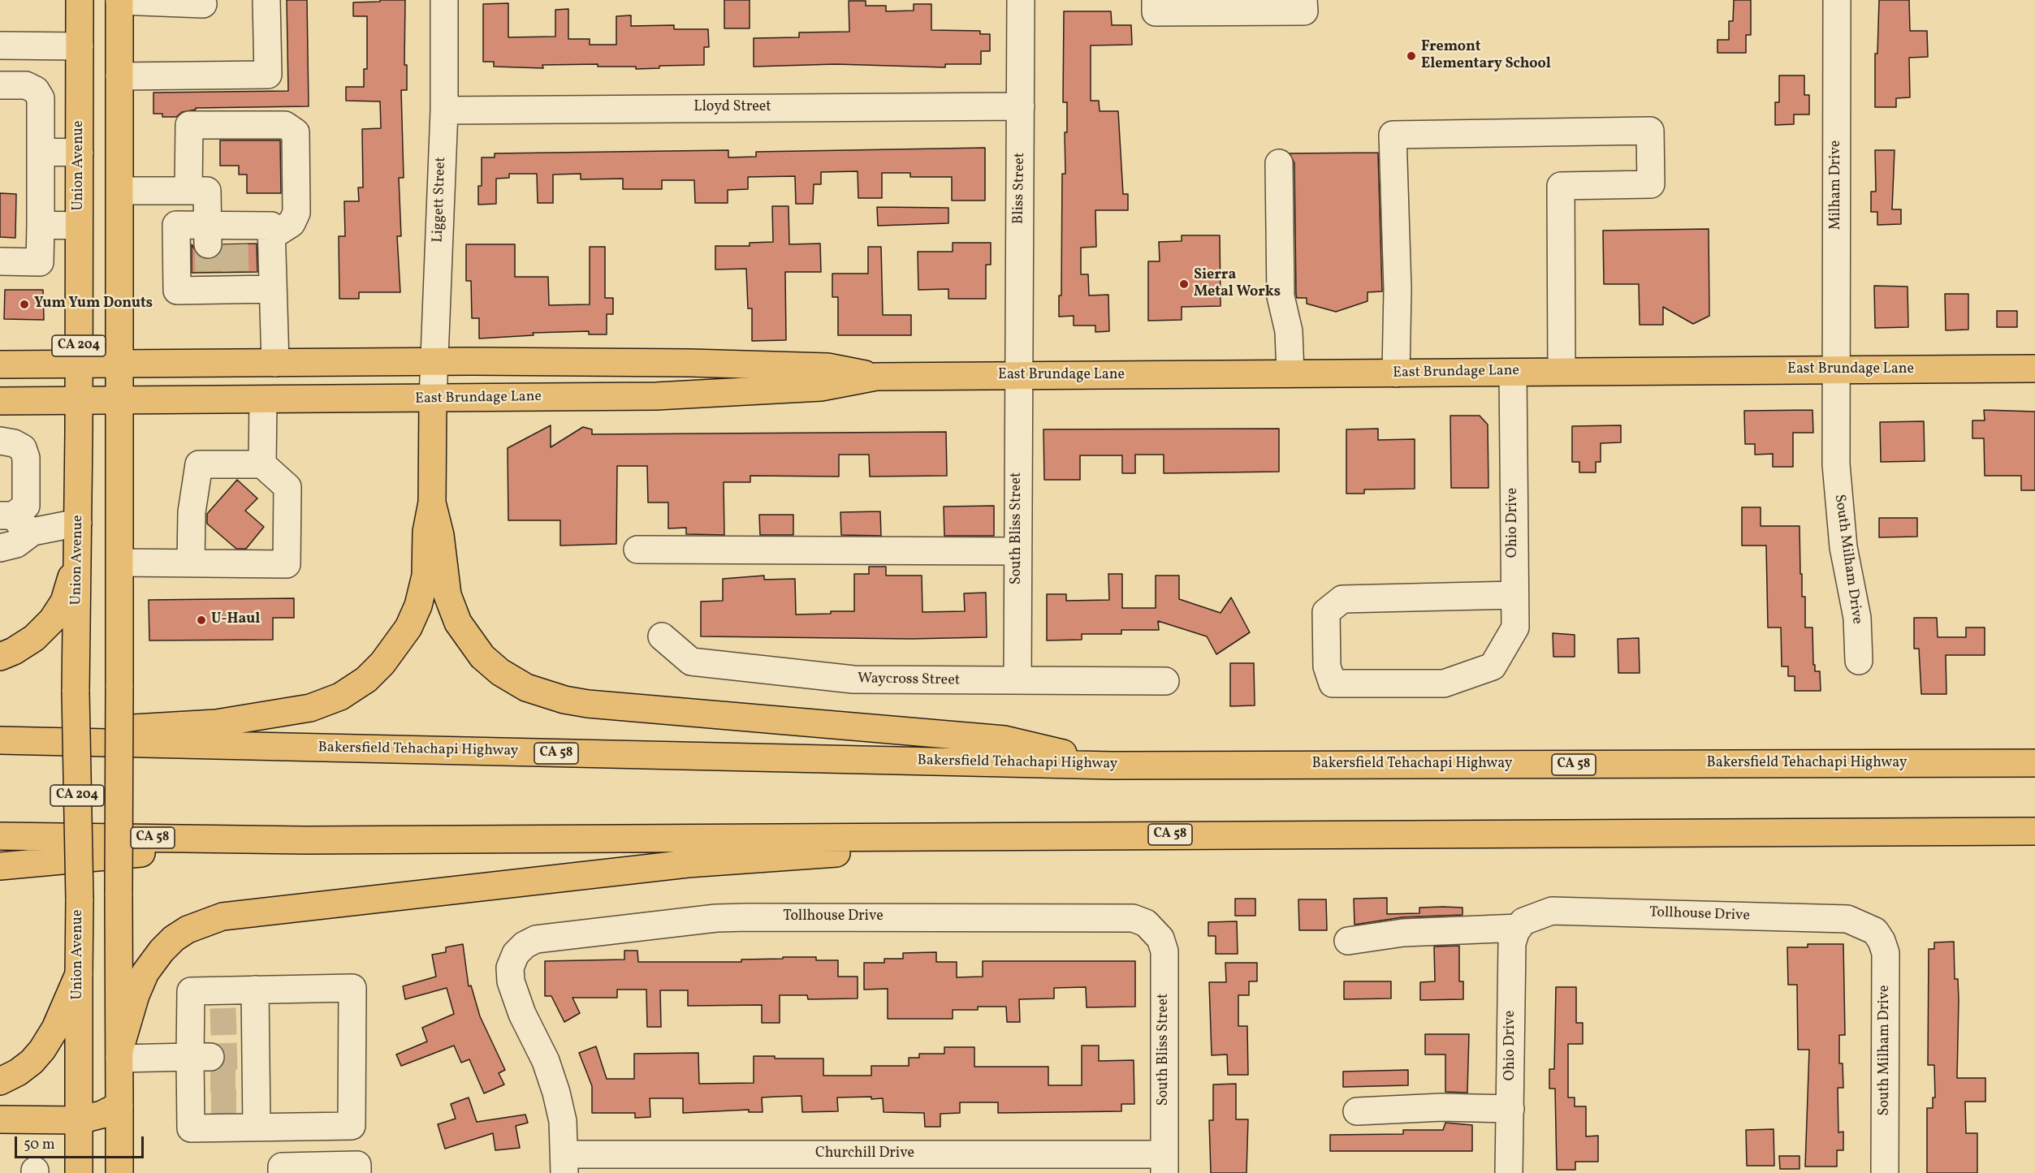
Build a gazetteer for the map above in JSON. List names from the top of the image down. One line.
{"streets":{"main road":["Union Avenue","CA 204","East Brundage Lane","Bakersfield Tehachapi Highway","CA 58"],"street":["Lloyd Street","Milham Drive","Bliss Street","Liggett Street","Ohio Drive","South Bliss Street","South Milham Drive","Waycross Street","Tollhouse Drive","Churchill Drive"]},"crossings":[["Lloyd Street","Bliss Street"],["Lloyd Street","Liggett Street"],["Union Avenue","East Brundage Lane"],["Milham Drive","East Brundage Lane"],["Milham Drive","South Milham Drive"],["Bliss Street","East Brundage Lane"],["Bliss Street","South Bliss Street"],["Liggett Street","East Brundage Lane"],["CA 204","East Brundage Lane"],["East Brundage Lane","Ohio Drive"],["East Brundage Lane","South Bliss Street"],["East Brundage Lane","South Milham Drive"],["Ohio Drive","Tollhouse Drive"],["South Bliss Street","Waycross Street"],["South Bliss Street","Tollhouse Drive"],["South Bliss Street","Churchill Drive"],["South Milham Drive","Tollhouse Drive"],["Tollhouse Drive","Churchill Drive"]],"places":["Fremont Elementary School","Sierra Metal Works","Yum Yum Donuts","U-Haul"],"scale_bar":"50 m"}
